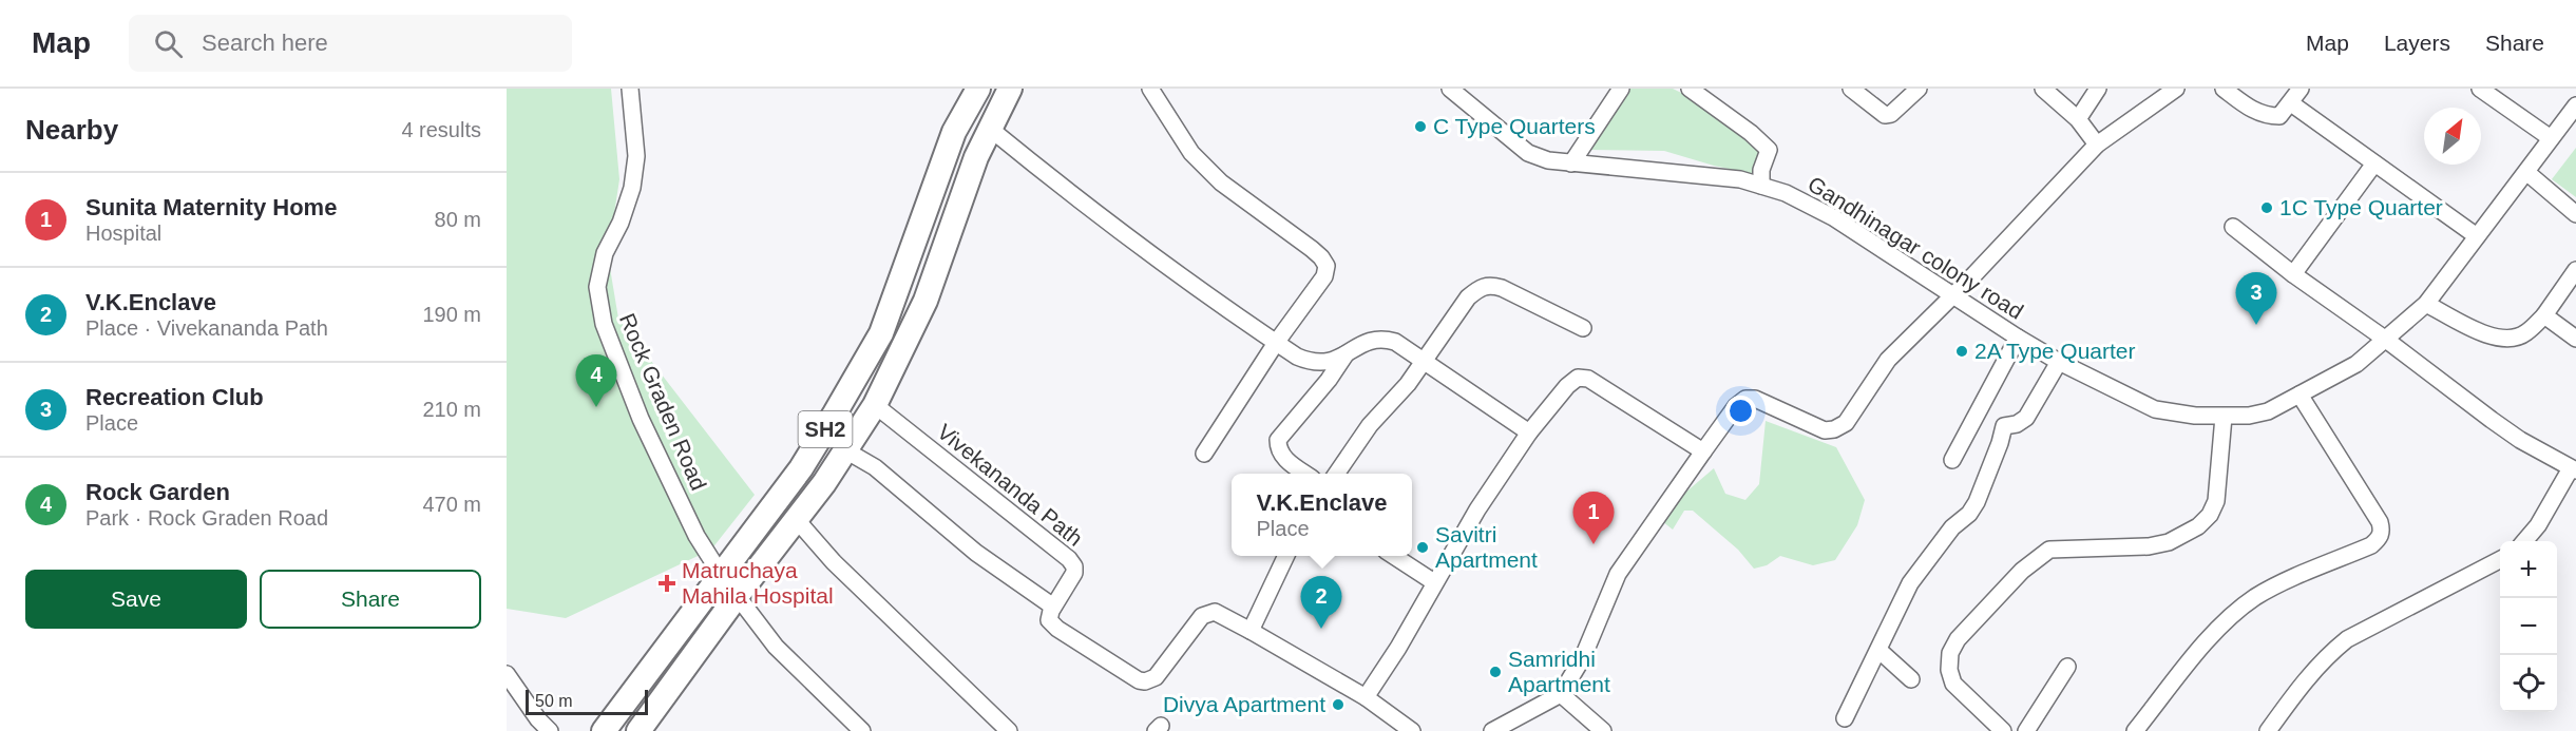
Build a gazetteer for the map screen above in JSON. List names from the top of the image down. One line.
{"streets":{"main road":["SH2"],"street":["Gandhinagar colony road","Rock Graden Road","Vivekananda Path"]},"crossings":[["Rock Graden Road","SH2"],["SH2","Vivekananda Path"]],"places":{"other":["C Type Quarters","1C Type Quarter","2A Type Quarter","Savitri Apartment","Samridhi Apartment","Divya Apartment"],"health":["Matruchaya Mahila Hospital"]},"scale_bar":"50 m","north":"top right","page":{"header":"Map","search":"Search here","nav":["Map","Layers","Share"],"heading":["Nearby","4 results"],"list":[{"mark":"1","name":"Sunita Maternity Home","note":"Hospital","value":"80 m"},{"mark":"2","name":"V.K.Enclave","note":"Place · Vivekananda Path","value":"190 m"},{"mark":"3","name":"Recreation Club","note":"Place","value":"210 m"},{"mark":"4","name":"Rock Garden","note":"Park · Rock Graden Road","value":"470 m"}],"pins":["3","4","1","2"],"popup":["V.K.Enclave","Place"],"map_buttons":["+","−"],"buttons":["Save","Share"],"scale":"50 m"}}
